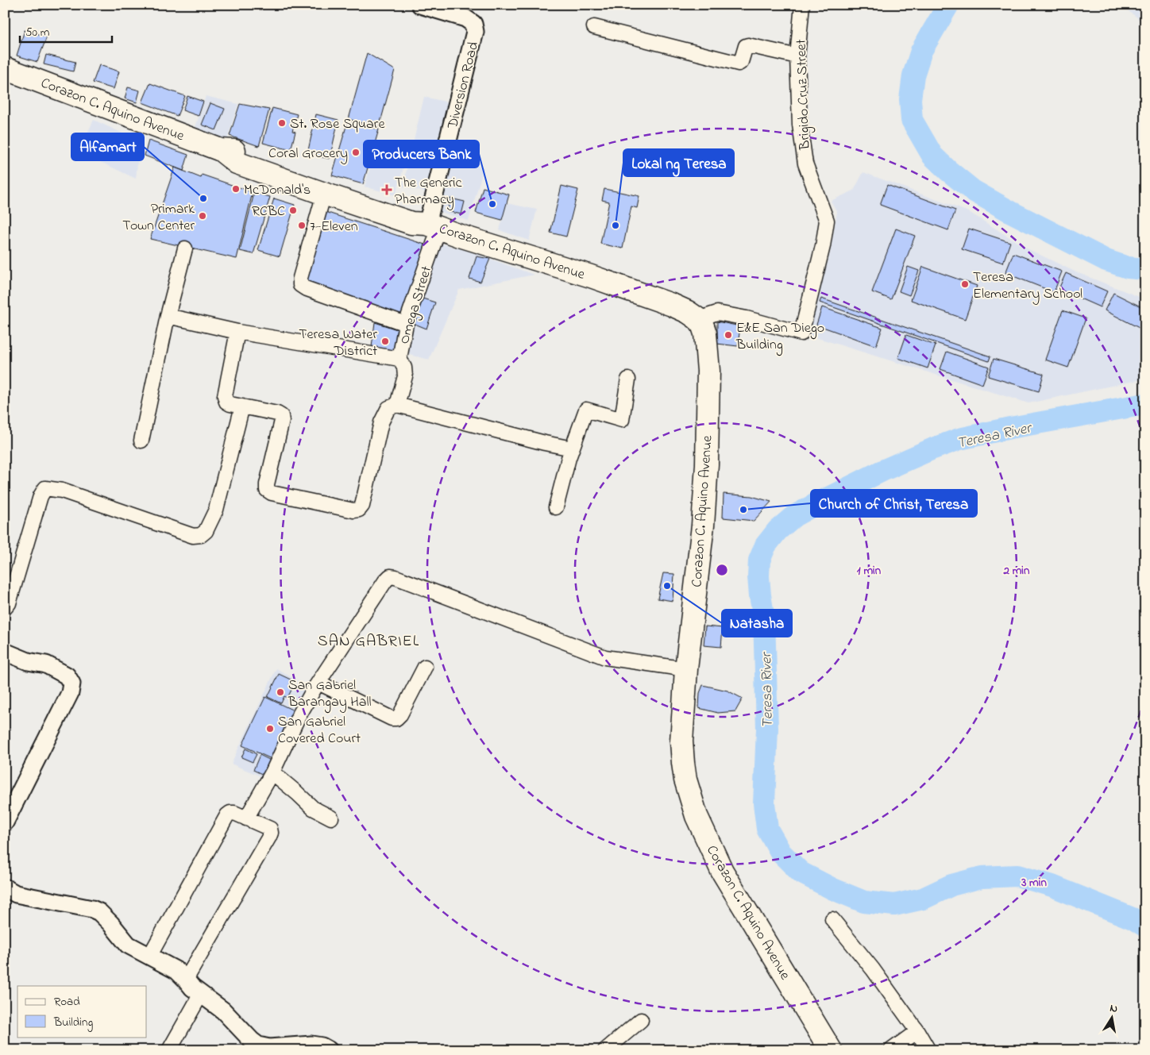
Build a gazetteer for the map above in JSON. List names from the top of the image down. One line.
{"streets":{"main road":["Corazon C. Aquino Avenue"],"street":["Diversion Road","Brigido Cruz Street","Omega Street"]},"crossings":[["Diversion Road","Corazon C. Aquino Avenue"],["Diversion Road","Omega Street"],["Brigido Cruz Street","Corazon C. Aquino Avenue"],["Corazon C. Aquino Avenue","Omega Street"]],"districts":["SAN GABRIEL"],"water":["Teresa River"],"places":{"other":["St. Rose Square","Coral Grocery","McDonald's","Alfamart","Producers Bank","RCBC","Primark Town Center","7-Eleven","Lokal ng Teresa","Teresa Elementary School","E&E San Diego Building","Teresa Water District","Church of Christ, Teresa","Natasha","San Gabriel Barangay Hall","San Gabriel Covered Court"],"health":["The Generic Pharmacy"]},"legend":["Road","Building"],"scale_bar":"50 m","north":"top","rings":["1 min","2 min","3 min"]}
